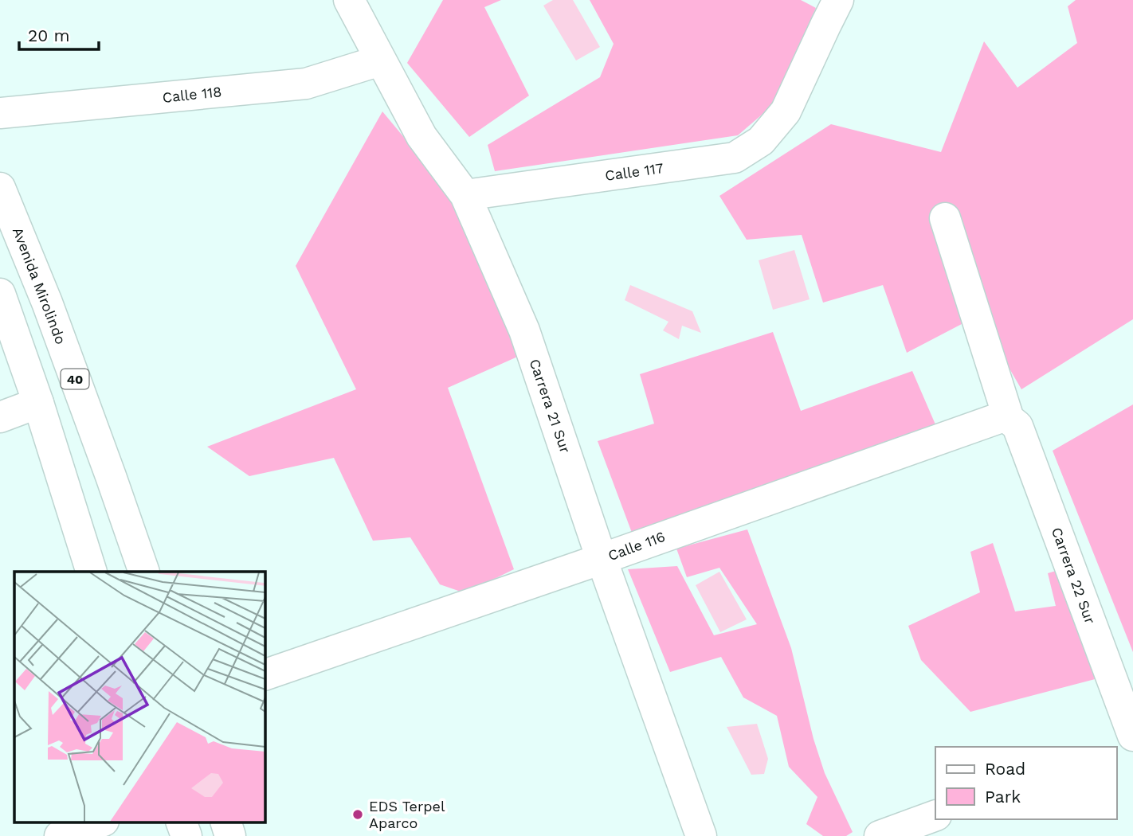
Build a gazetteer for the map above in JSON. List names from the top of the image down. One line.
{"streets":{"street":["Calle 118","Calle 117","Avenida Mirolindo","40","Carrera 21 Sur","Calle 116","Carrera 22 Sur"]},"crossings":[["Calle 118","Carrera 21 Sur"],["Calle 117","Carrera 21 Sur"],["Carrera 21 Sur","Calle 116"],["Calle 116","Carrera 22 Sur"]],"places":["EDS Terpel Aparco"],"legend":["Road","Park"],"scale_bar":"20 m"}
